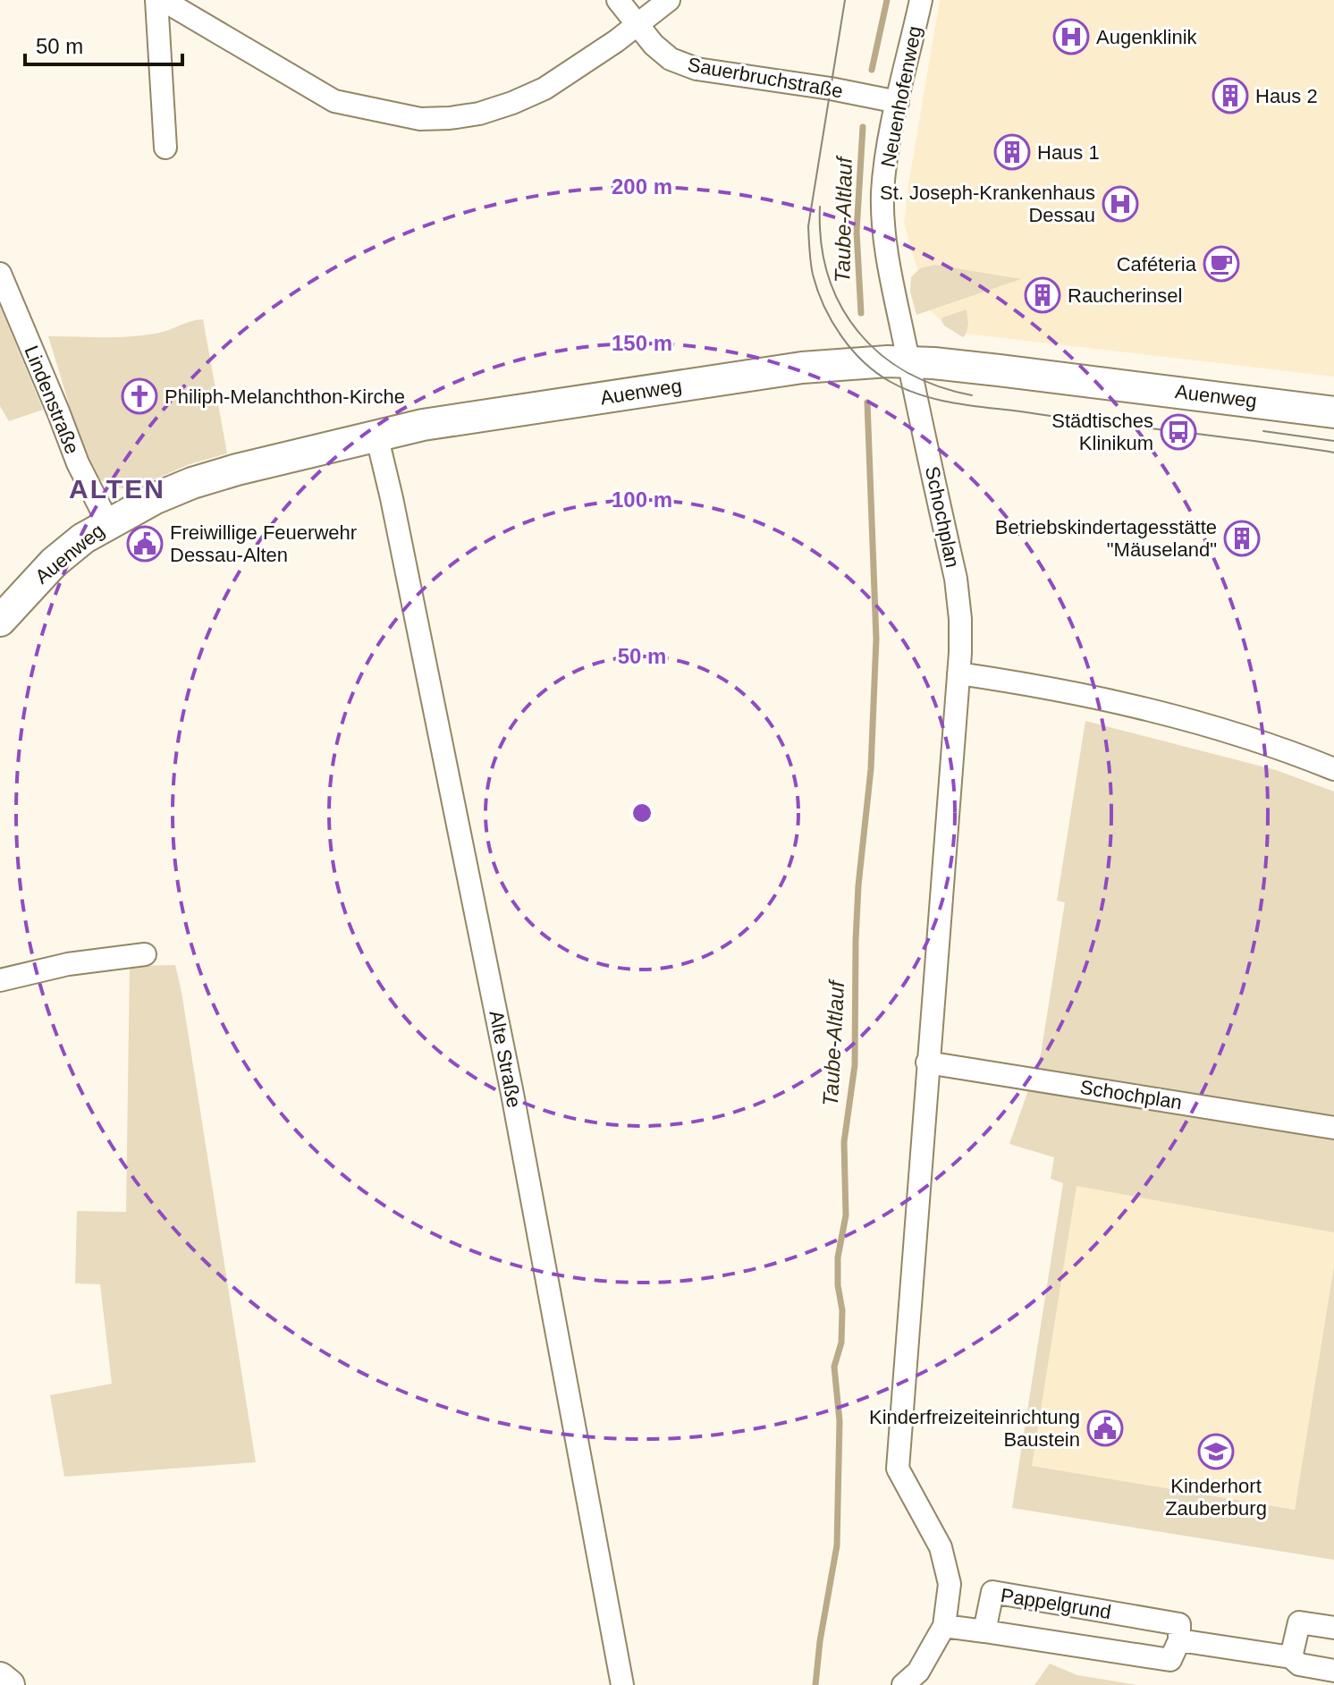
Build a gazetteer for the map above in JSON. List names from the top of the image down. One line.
{"streets":{"main road":["Auenweg"],"street":["Sauerbruchstraße","Neuenhofenweg","Lindenstraße","Schochplan","Alte Straße","Pappelgrund"]},"crossings":[["Sauerbruchstraße","Neuenhofenweg"],["Neuenhofenweg","Auenweg"],["Neuenhofenweg","Schochplan"],["Auenweg","Lindenstraße"],["Auenweg","Schochplan"],["Auenweg","Alte Straße"]],"districts":["ALTEN"],"water":["Taube-Altlauf"],"places":{"hospital":["Augenklinik","St. Joseph-Krankenhaus Dessau"],"building":["Haus 2","Haus 1","Raucherinsel","Betriebskindertagesstätte \"Mäuseland\""],"cafe":["Caféteria"],"church":["Philiph-Melanchthon-Kirche"],"bus stop":["Städtisches Klinikum"],"public building":["Freiwillige Feuerwehr Dessau-Alten","Kinderfreizeiteinrichtung Baustein"],"school or university":["Kinderhort Zauberburg"]},"scale_bar":"50 m","rings":["200 m","150 m","100 m","50 m"]}
